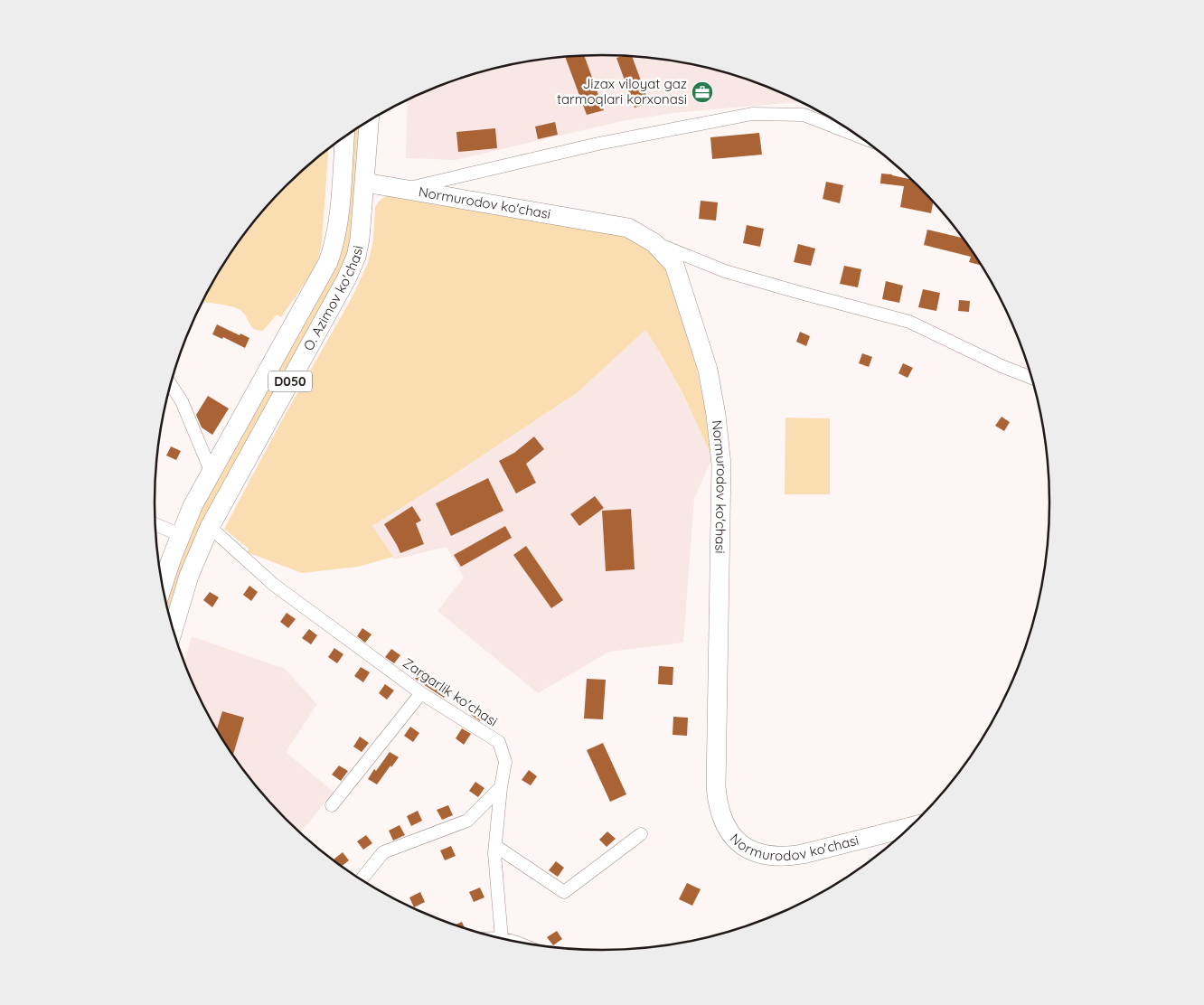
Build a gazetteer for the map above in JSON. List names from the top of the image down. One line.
{"streets":{"main road":["Normurodov ko'chasi","O. Azimov ko'chasi","D050"],"street":["Zargarlik ko'chasi"]},"crossings":[["Normurodov ko'chasi","O. Azimov ko'chasi"],["O. Azimov ko'chasi","Zargarlik ko'chasi"]],"places":{"office":["Jizax viloyat gaz tarmoqlari korxonasi"]}}
